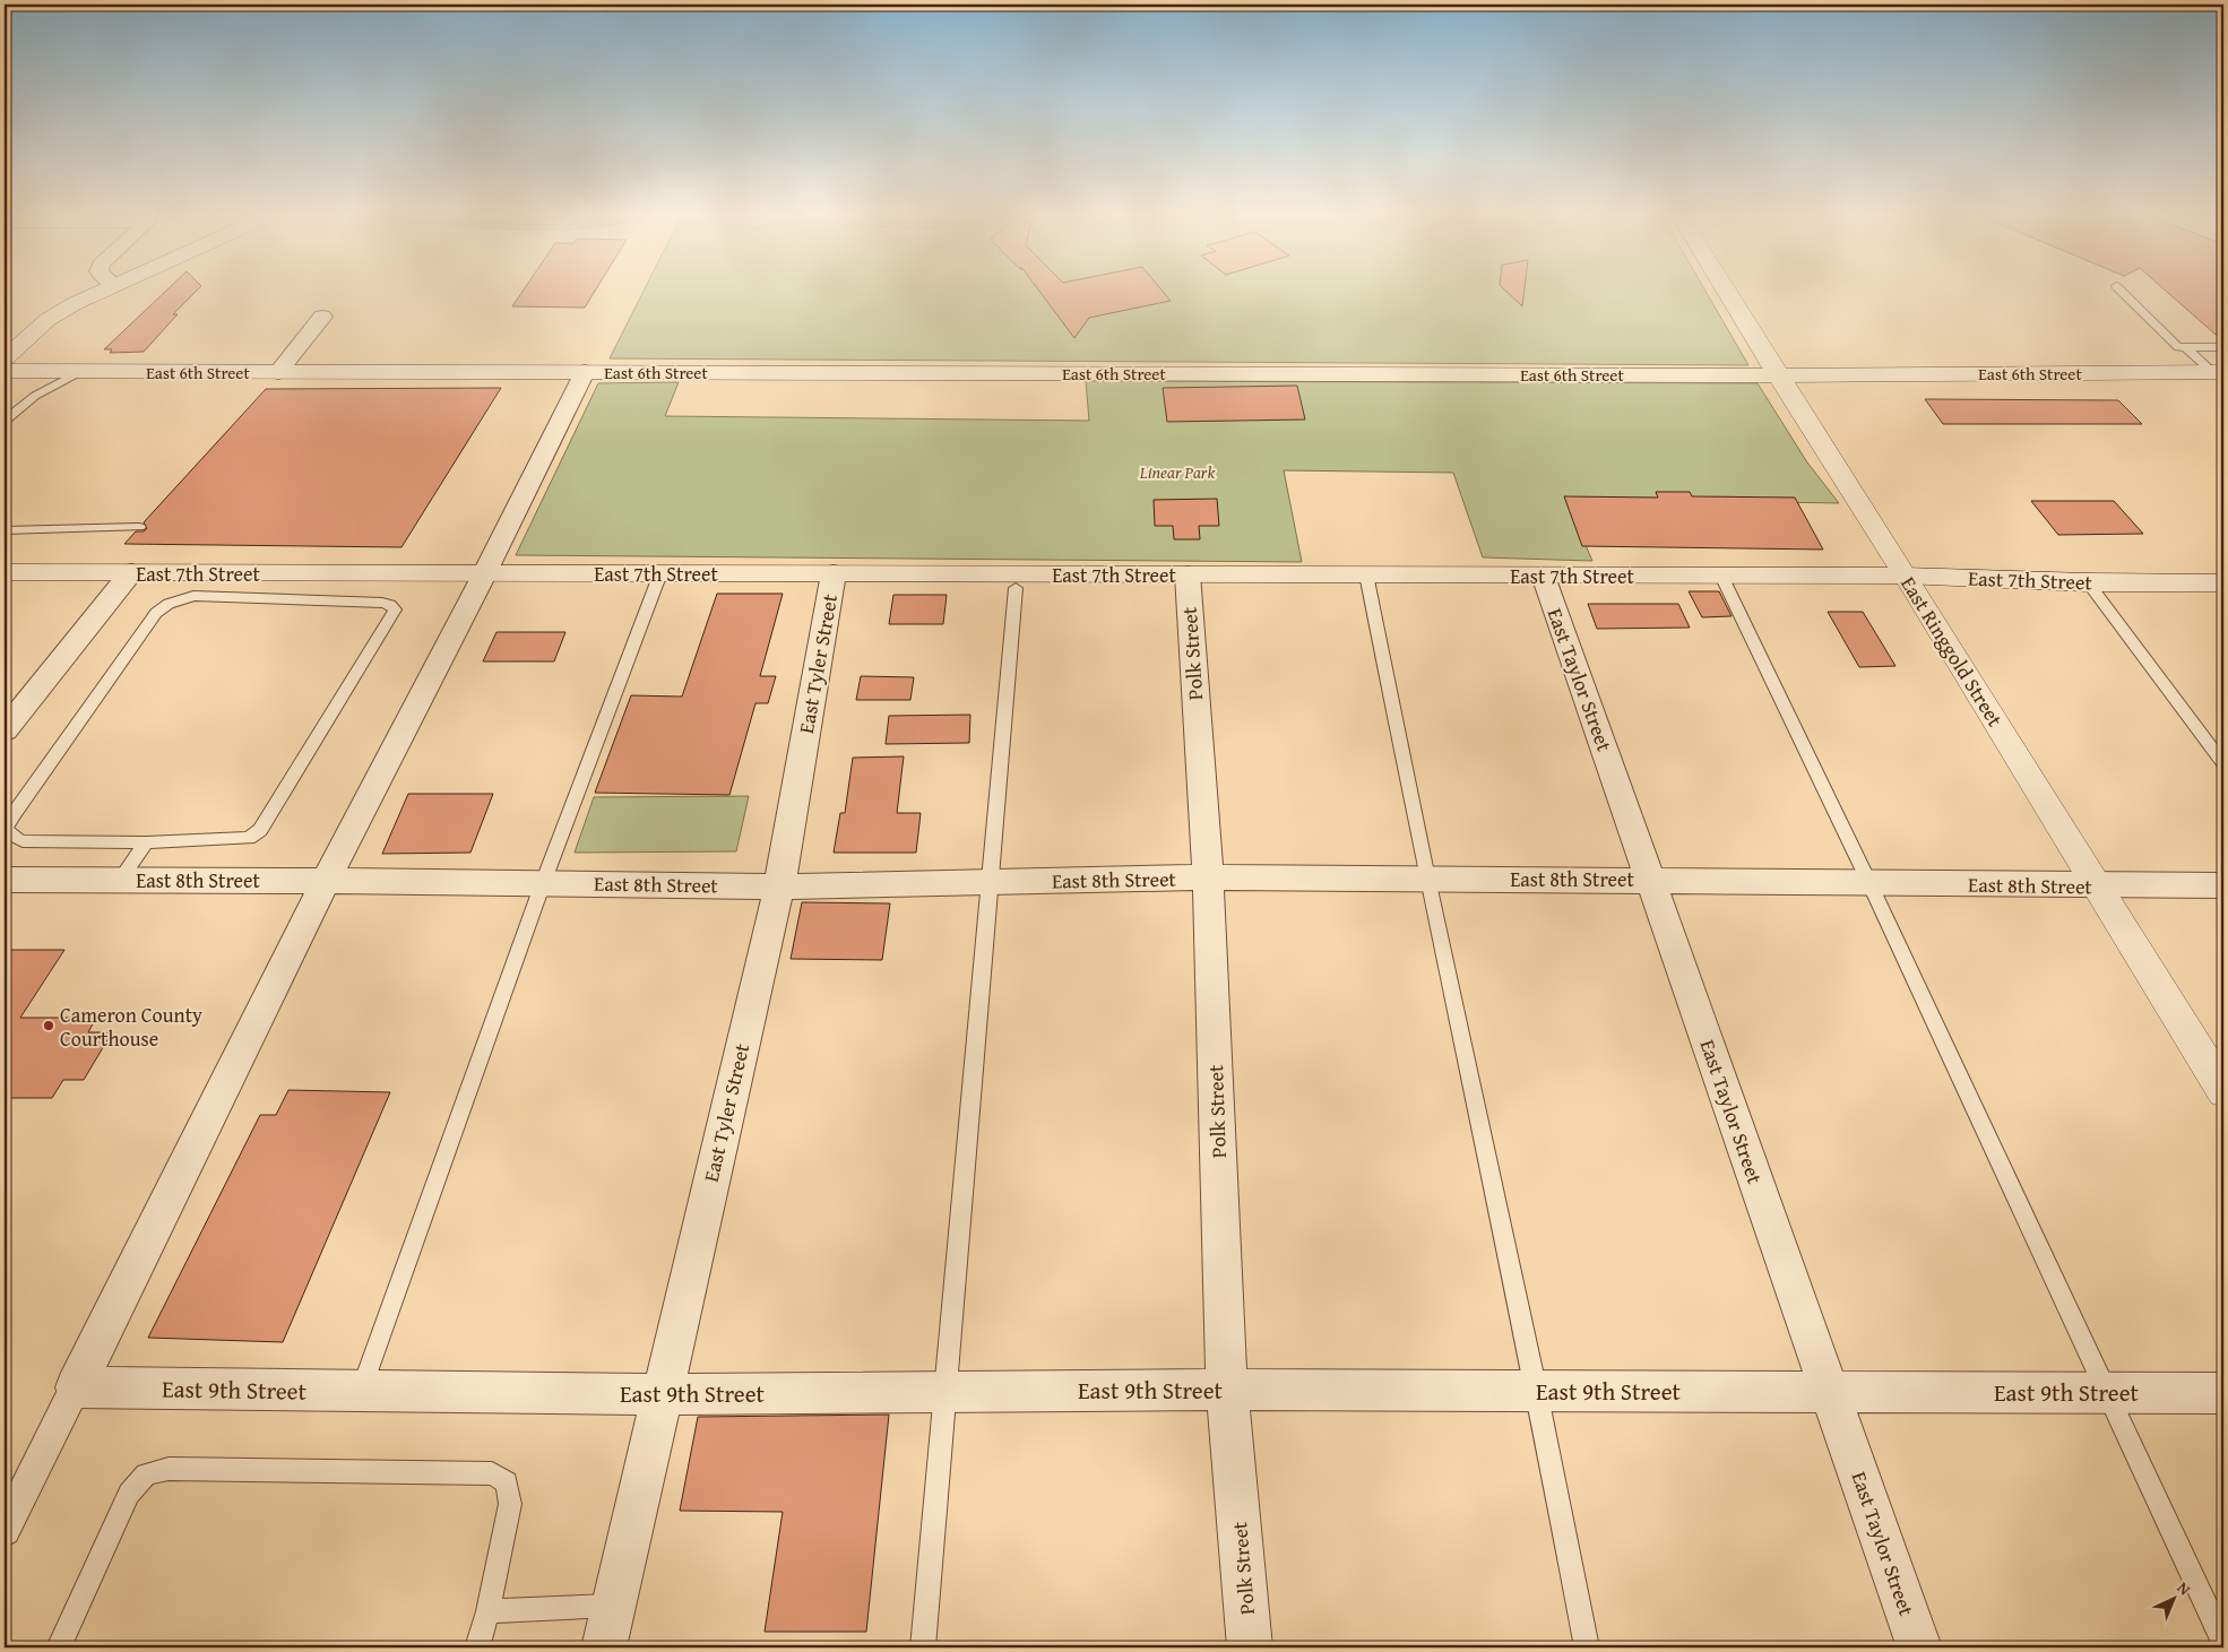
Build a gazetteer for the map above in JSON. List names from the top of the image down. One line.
{"streets":{"main road":["East 6th Street","East 7th Street","East Ringgold Street"],"street":["Polk Street","East Tyler Street","East Taylor Street","East 8th Street","East 9th Street"]},"crossings":[["East 6th Street","East Ringgold Street"],["East 7th Street","East Ringgold Street"],["East 7th Street","Polk Street"],["East 7th Street","East Tyler Street"],["East 7th Street","East Taylor Street"],["East Ringgold Street","East 8th Street"],["Polk Street","East 8th Street"],["Polk Street","East 9th Street"],["East Tyler Street","East 8th Street"],["East Tyler Street","East 9th Street"],["East Taylor Street","East 8th Street"],["East Taylor Street","East 9th Street"]],"parks":["Linear Park"],"places":["Cameron County Courthouse"],"north":"top right"}
